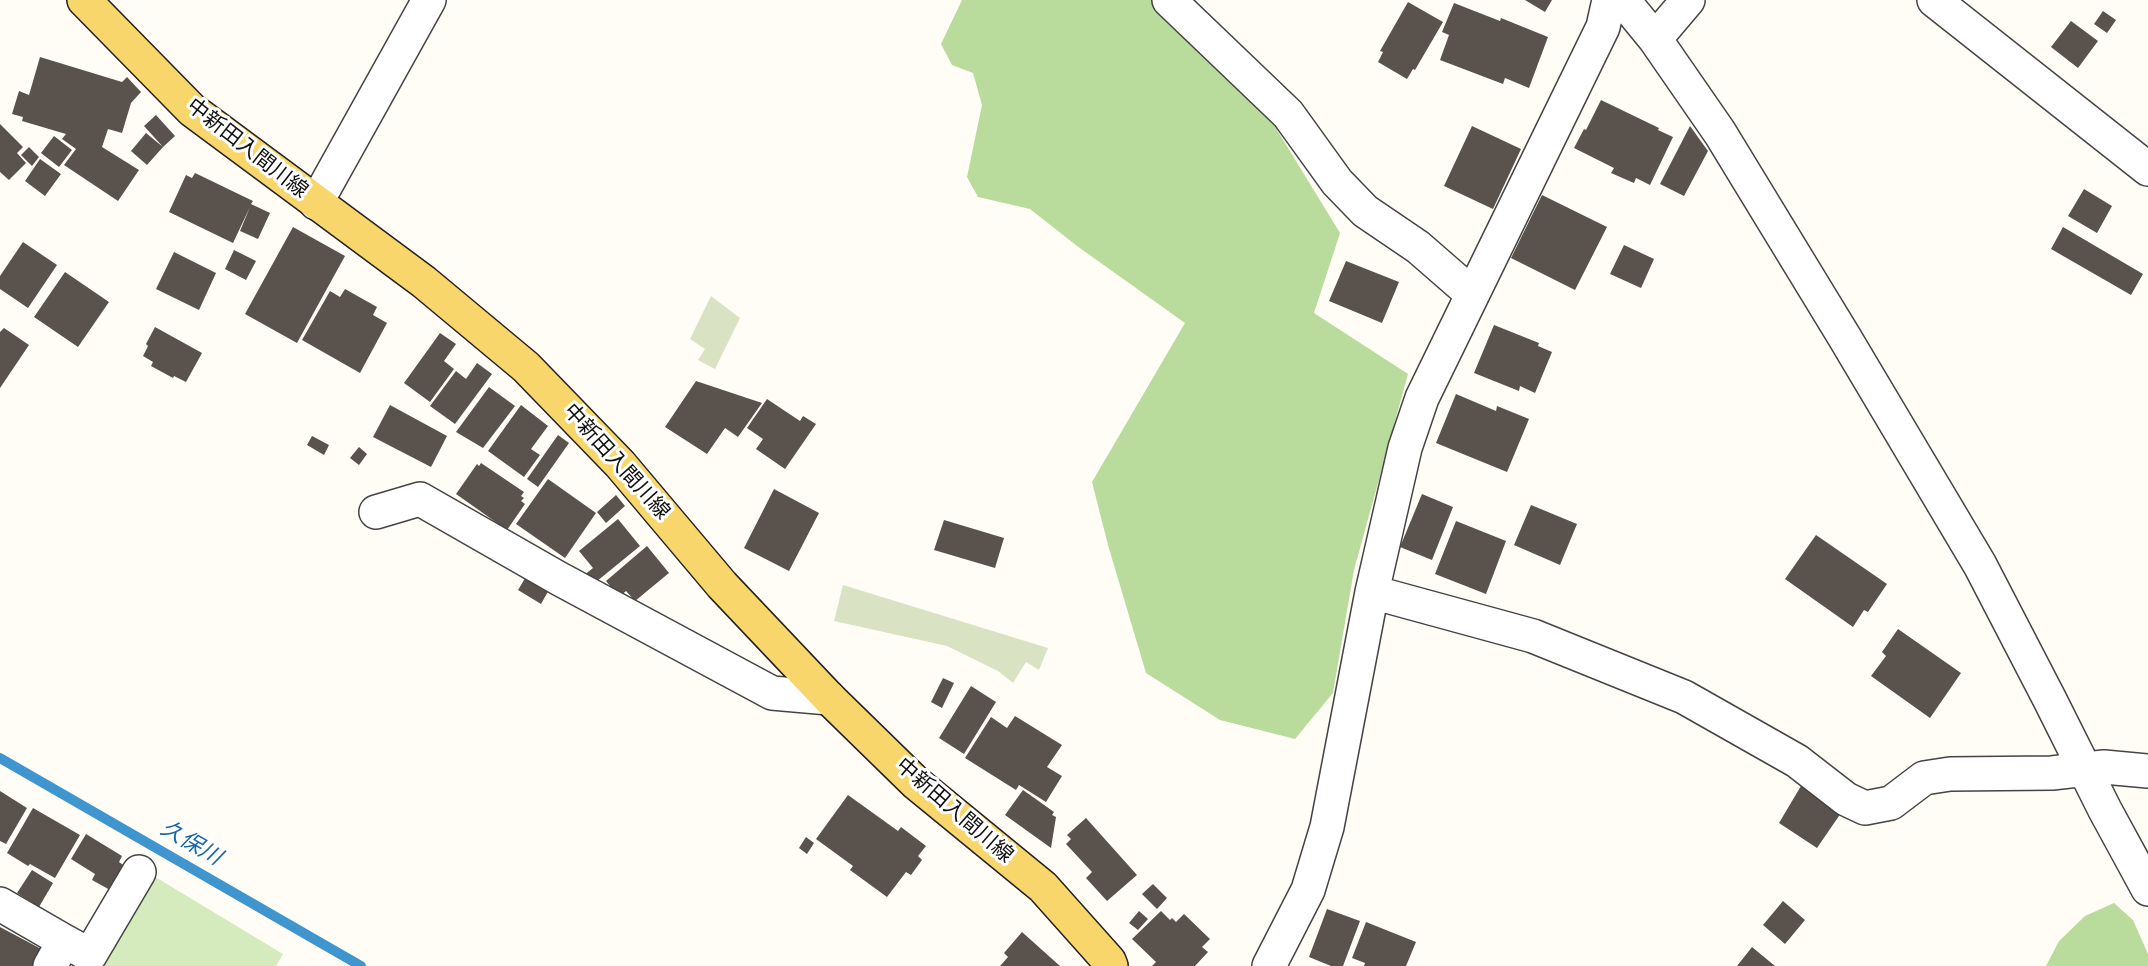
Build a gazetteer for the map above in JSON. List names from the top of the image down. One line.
{"streets":{"main road":["中新田入間川線"]},"water":["久保川"]}
